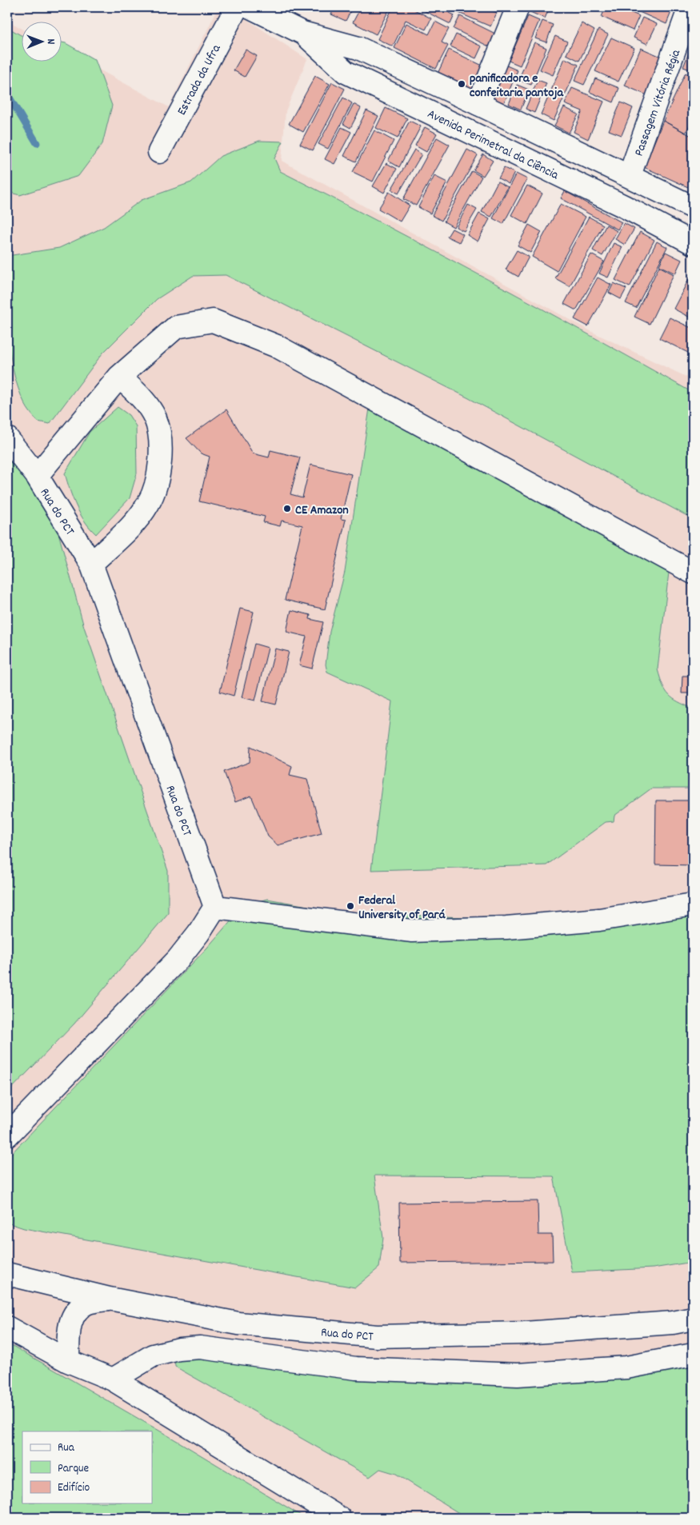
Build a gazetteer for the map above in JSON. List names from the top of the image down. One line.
{"streets":{"main road":["Estrada da Ufra","Passagem Vitória Régia","Avenida Perimetral da Ciência","Rua do PCT"]},"crossings":[["Passagem Vitória Régia","Avenida Perimetral da Ciência"]],"places":["panificadora e confeitaria pantoja","CE Amazon","Federal University of Pará"],"legend":["Rua","Parque","Edifício"],"north":"right"}
